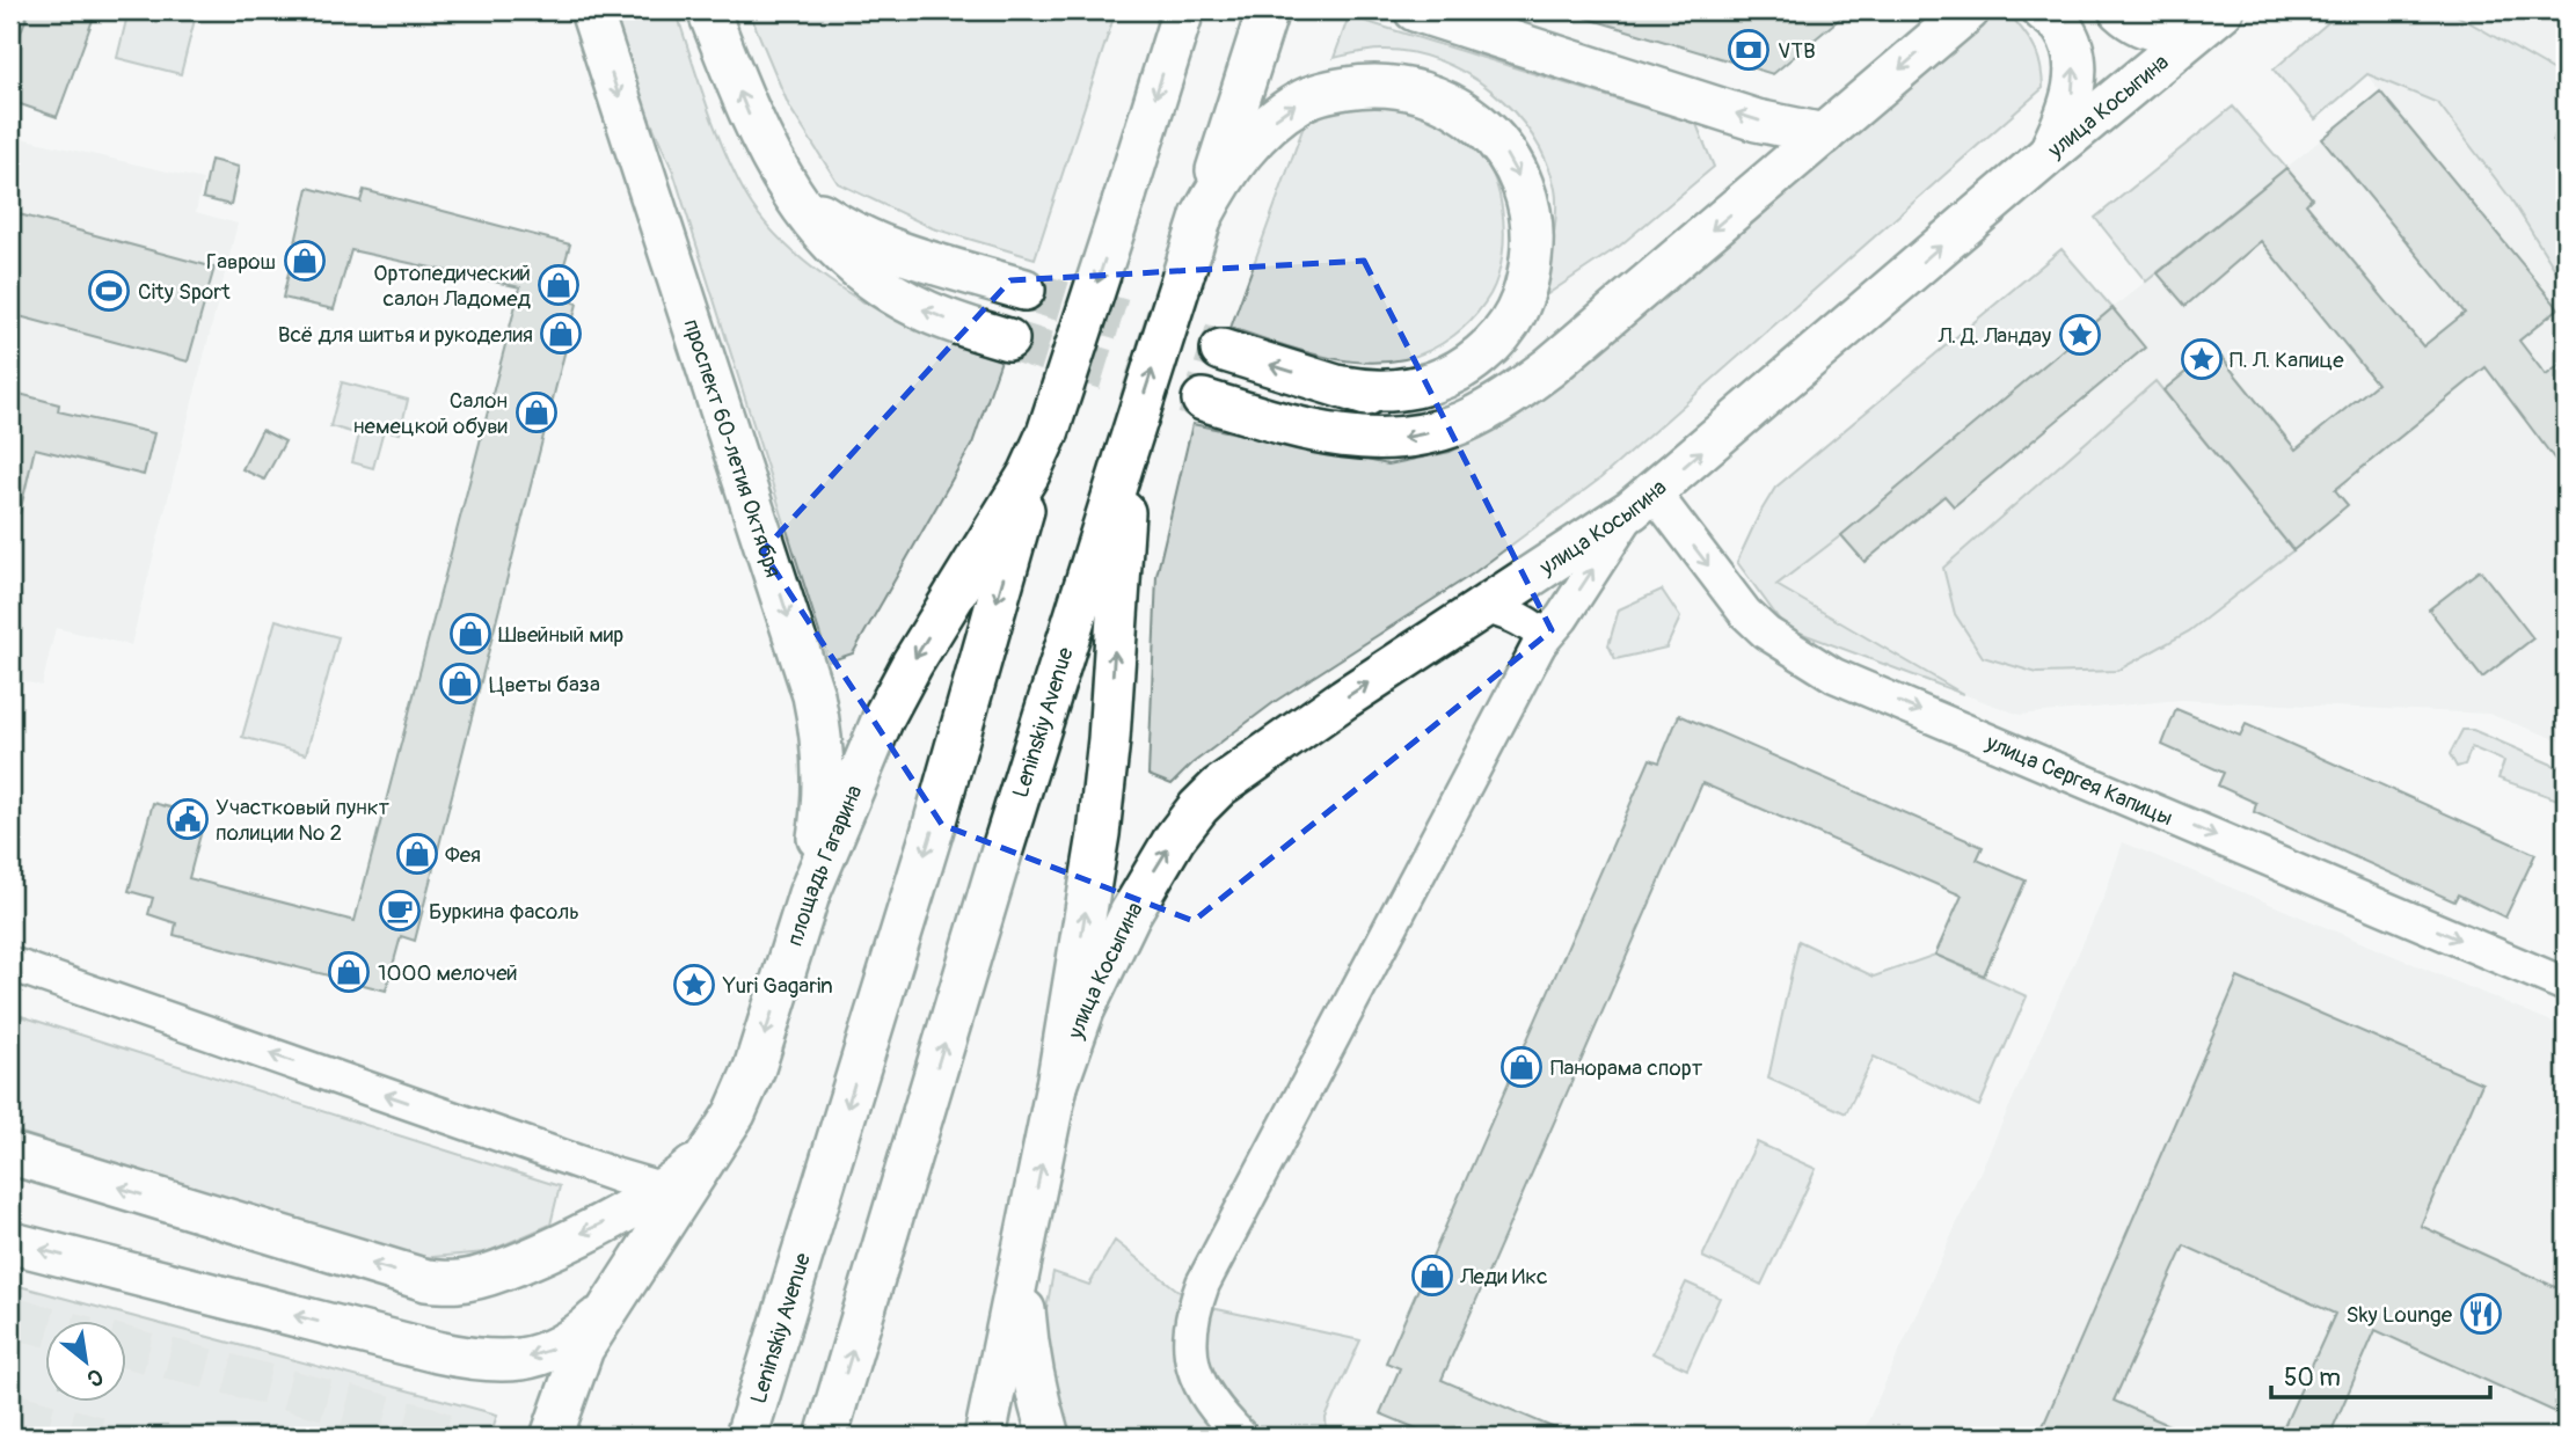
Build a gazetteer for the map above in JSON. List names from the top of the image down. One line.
{"streets":{"main road":["улица Косыгина","проспект 60-летия Октября","Leninskiy Avenue","площадь Гагарина"],"street":["улица Сергея Капицы"]},"crossings":[["улица Косыгина","улица Сергея Капицы"],["проспект 60-летия Октября","площадь Гагарина"],["Leninskiy Avenue","площадь Гагарина"]],"one_way":["улица Сергея Капицы"],"places":{"bank":["VTB"],"shop":["Гаврош","Ортопедический салон Ладомед","Всё для шитья и рукоделия","Салон немецкой обуви","Швейный мир","Цветы база","Фея","1000 мелочей","Панорама спорт","Леди Икс"],"sports":["City Sport"],"place":["Л. Д. Ландау","П. Л. Капице","Yuri Gagarin"],"public building":["Участковый пункт полиции № 2"],"cafe":["Буркина фасоль"],"restaurant":["Sky Lounge"]},"scale_bar":"50 m","north":"bottom right"}
